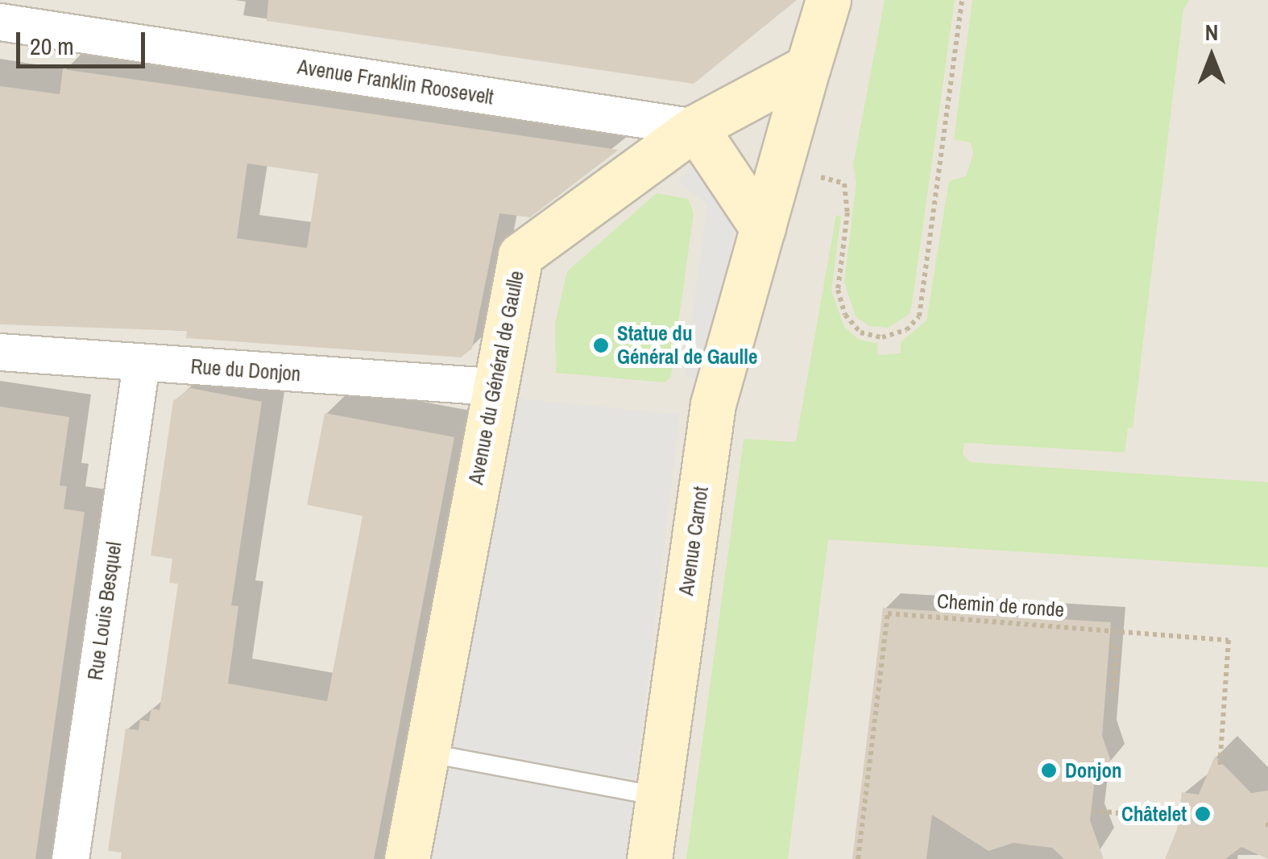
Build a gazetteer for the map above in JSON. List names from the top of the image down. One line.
{"streets":{"street":["Avenue Franklin Roosevelt","Rue du Donjon","Avenue du Général de Gaulle","Avenue Carnot","Rue Louis Besquel"],"path":["Chemin de ronde"]},"crossings":[["Avenue Franklin Roosevelt","Avenue du Général de Gaulle"],["Rue du Donjon","Avenue du Général de Gaulle"],["Rue du Donjon","Rue Louis Besquel"],["Avenue du Général de Gaulle","Avenue Carnot"]],"places":["Statue du Général de Gaulle","Donjon","Châtelet"],"scale_bar":"20 m","north":"top"}
